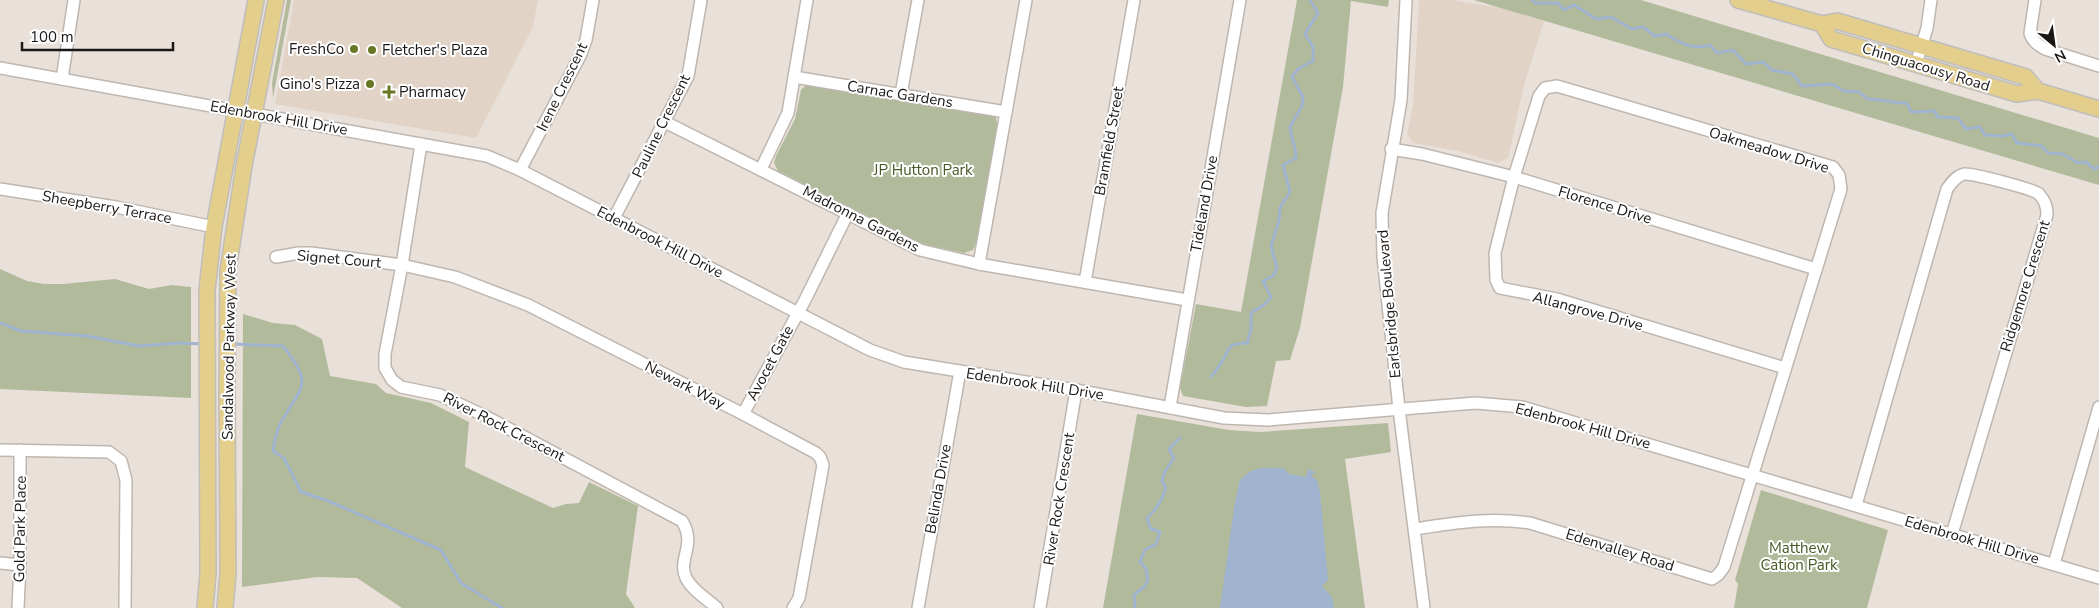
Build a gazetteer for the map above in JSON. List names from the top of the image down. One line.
{"streets":{"main road":["Chinguacousy Road","Sandalwood Parkway West"],"street":["Irene Crescent","Carnac Gardens","Edenbrook Hill Drive","Pauline Crescent","Bramfield Street","Oakmeadow Drive","Tideland Drive","Florence Drive","Sheepberry Terrace","Madronna Gardens","Signet Court","Ridgemore Crescent","Earlsbridge Boulevard","Allangrove Drive","Avocet Gate","Newark Way","River Rock Crescent","Belinda Drive","Gold Park Place","Edenvalley Road"]},"crossings":[["Irene Crescent","Edenbrook Hill Drive"],["Edenbrook Hill Drive","Pauline Crescent"],["Edenbrook Hill Drive","Oakmeadow Drive"],["Edenbrook Hill Drive","Tideland Drive"],["Edenbrook Hill Drive","Ridgemore Crescent"],["Edenbrook Hill Drive","Earlsbridge Boulevard"],["Edenbrook Hill Drive","Sandalwood Parkway West"],["Edenbrook Hill Drive","Avocet Gate"],["Edenbrook Hill Drive","River Rock Crescent"],["Edenbrook Hill Drive","Belinda Drive"],["Edenbrook Hill Drive","Edenvalley Road"],["Pauline Crescent","Madronna Gardens"],["Bramfield Street","Madronna Gardens"],["Oakmeadow Drive","Florence Drive"],["Oakmeadow Drive","Allangrove Drive"],["Oakmeadow Drive","Edenvalley Road"],["Tideland Drive","Madronna Gardens"],["Florence Drive","Earlsbridge Boulevard"],["Florence Drive","Allangrove Drive"],["Sheepberry Terrace","Sandalwood Parkway West"],["Madronna Gardens","Avocet Gate"],["Signet Court","Newark Way"],["Signet Court","River Rock Crescent"],["Earlsbridge Boulevard","Edenvalley Road"],["Avocet Gate","Newark Way"],["Newark Way","River Rock Crescent"]],"parks":["JP Hutton Park","Matthew Cation Park"],"places":{"other":["FreshCo","Fletcher's Plaza","Gino's Pizza"],"health":["Pharmacy"]},"scale_bar":"100 m","north":"bottom right"}
